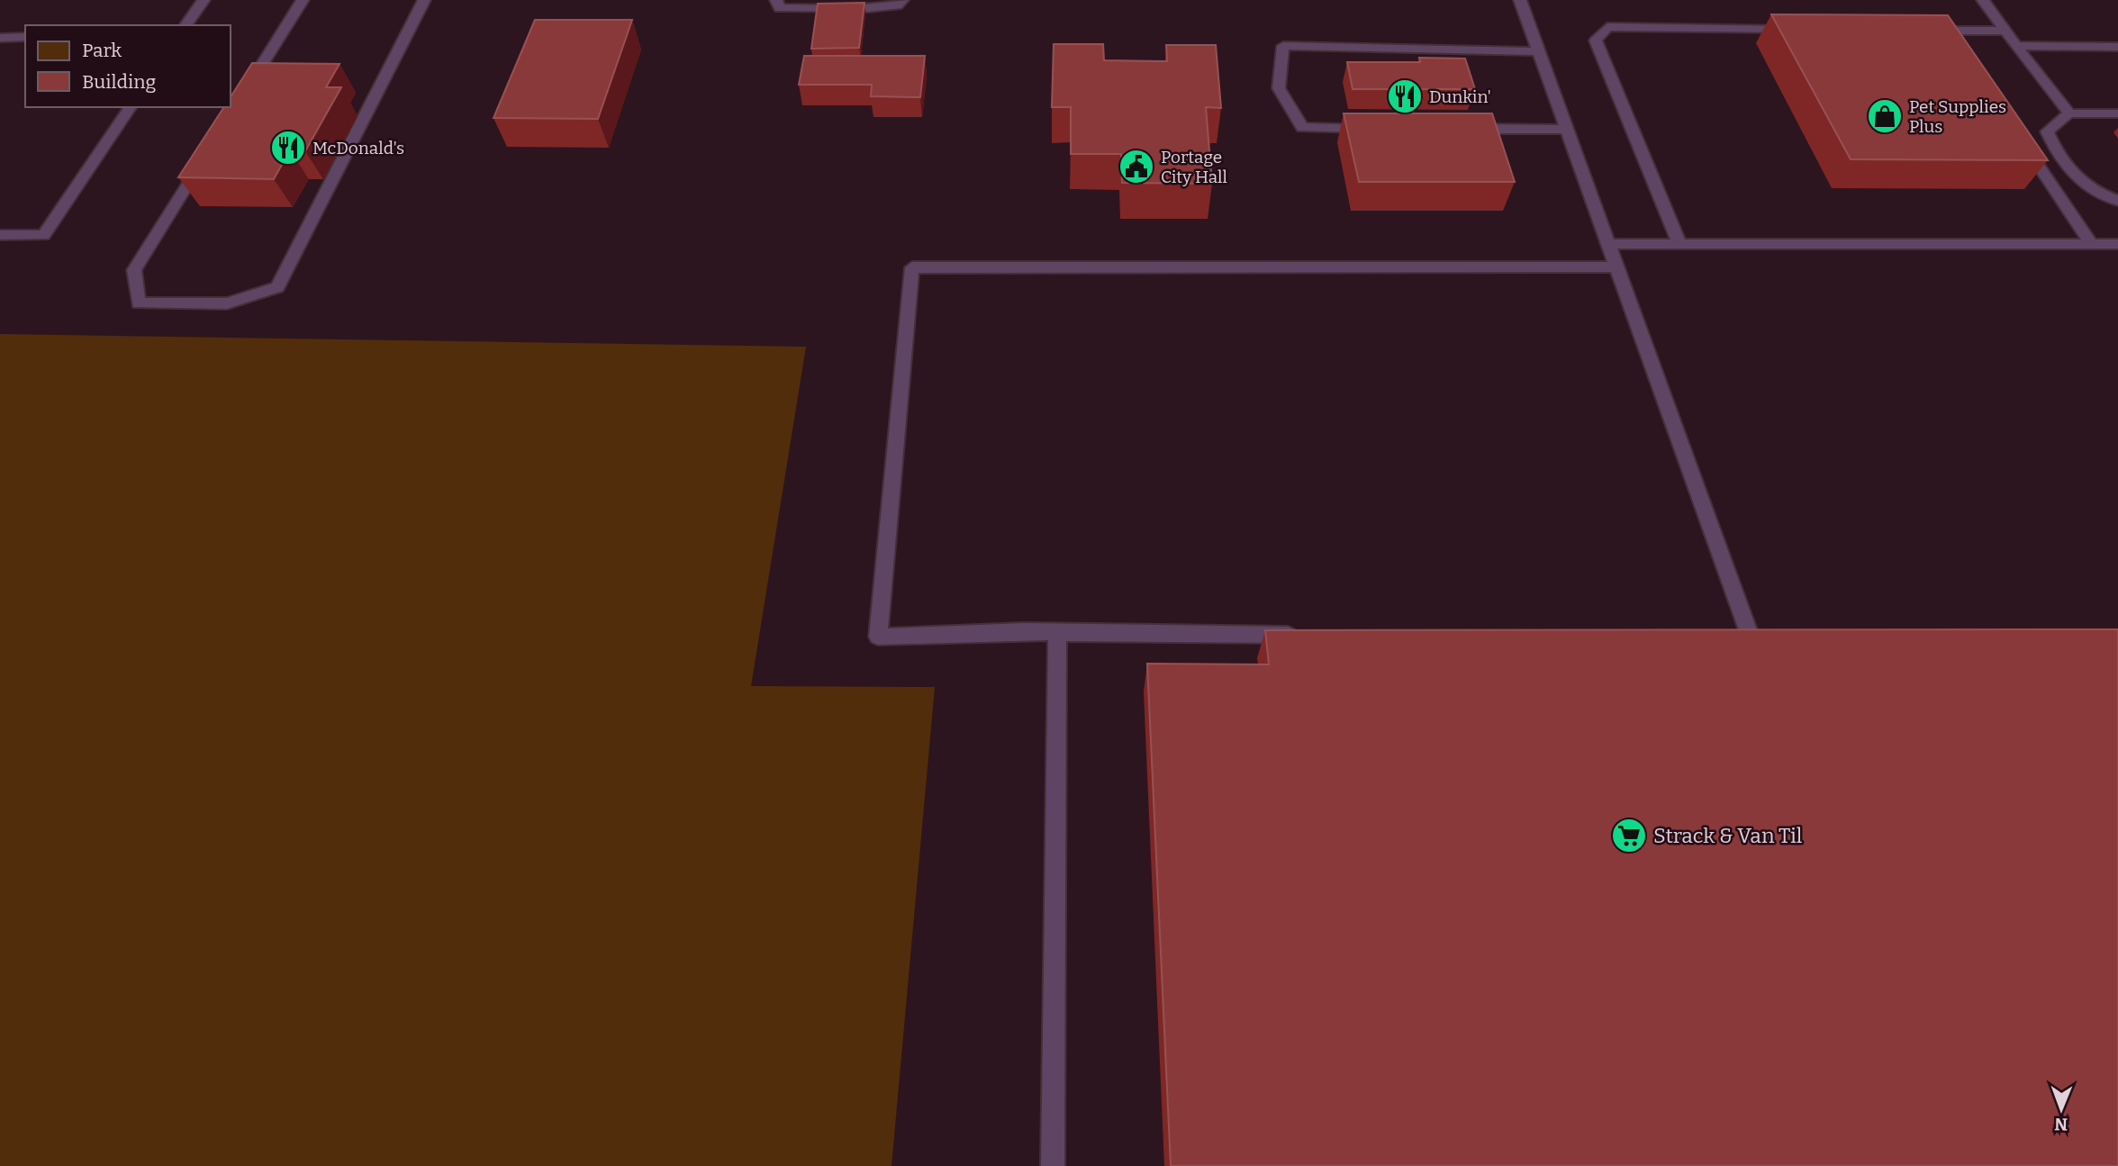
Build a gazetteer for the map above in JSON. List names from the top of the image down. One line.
{"places":{"restaurant":["Dunkin'","McDonald's"],"shop":["Pet Supplies Plus"],"public building":["Portage City Hall"],"supermarket":["Strack & Van Til"]},"legend":["Park","Building"],"north":"bottom"}
